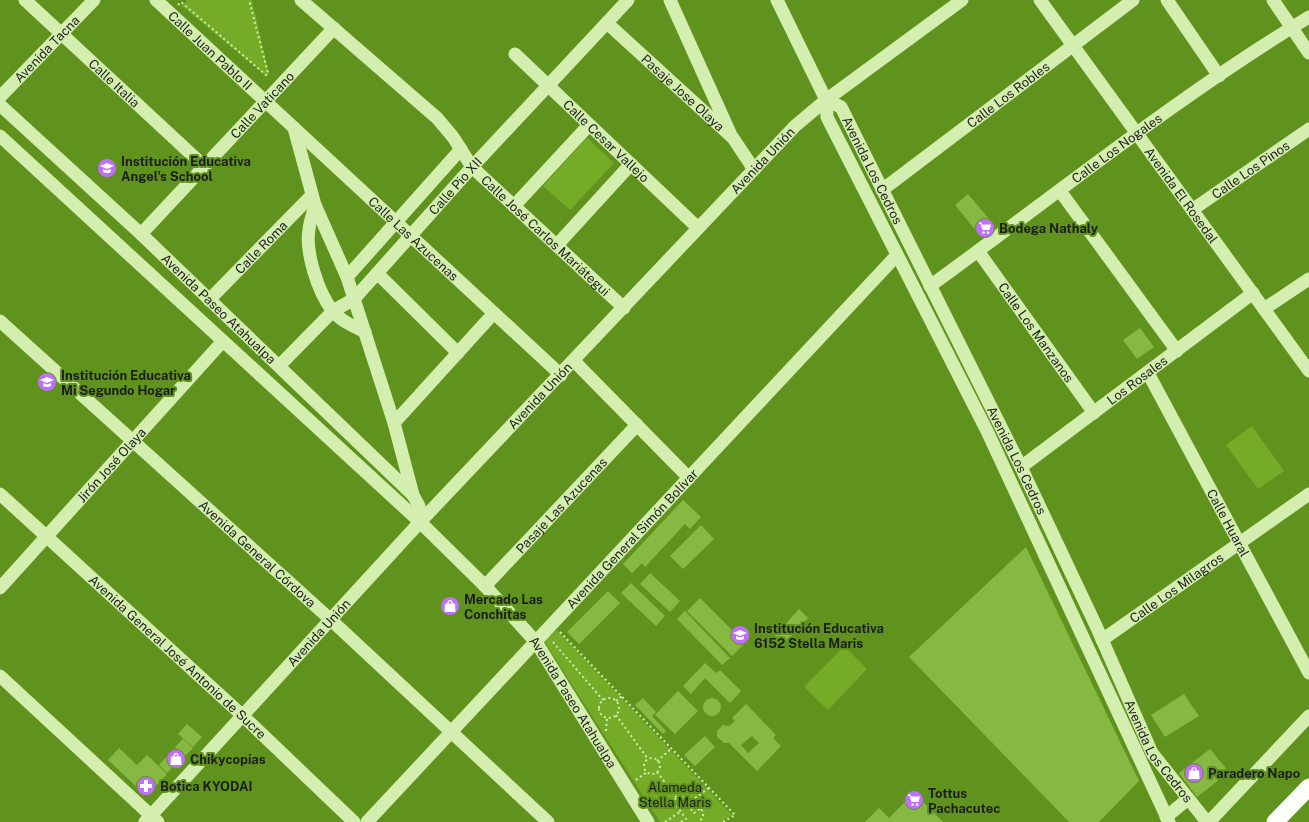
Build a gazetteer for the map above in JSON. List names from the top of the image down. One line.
{"streets":{"street":["Avenida Tacna","Calle Juan Pablo II","Calle Italia","Pasaje Jose Olaya","Calle Los Robles","Calle Vaticano","Calle Cesar Vallejo","Calle Los Nogales","Avenida Unión","Calle Los Pinos","Avenida Los Cedros","Calle Pio XII","Avenida El Rosedal","Calle José Carlos Mariátegui","Calle Las Azucenas","Calle Roma","Avenida Paseo Atahualpa","Calle Los Manzanos","Los Rosales","Jirón José Olaya","Pasaje Las Azucenas","Calle Huaral","Avenida General Simón Bolívar","Avenida General Córdova","Calle Los Milagros","Avenida General José Antonio de Sucre"]},"crossings":[["Avenida Tacna","Calle Italia"],["Calle Juan Pablo II","Calle Vaticano"],["Calle Juan Pablo II","Calle Las Azucenas"],["Calle Italia","Calle Vaticano"],["Pasaje Jose Olaya","Avenida Unión"],["Pasaje Jose Olaya","Calle Pio XII"],["Calle Los Robles","Avenida Los Cedros"],["Calle Los Robles","Avenida El Rosedal"],["Calle Vaticano","Calle José Carlos Mariátegui"],["Calle Vaticano","Calle Las Azucenas"],["Calle Vaticano","Avenida Paseo Atahualpa"],["Calle Cesar Vallejo","Avenida Unión"],["Calle Cesar Vallejo","Calle Pio XII"],["Calle Los Nogales","Avenida Los Cedros"],["Calle Los Nogales","Avenida El Rosedal"],["Calle Los Nogales","Calle Los Manzanos"],["Avenida Unión","Avenida Los Cedros"],["Avenida Unión","Calle José Carlos Mariátegui"],["Avenida Unión","Calle Las Azucenas"],["Avenida Unión","Avenida Paseo Atahualpa"],["Avenida Unión","Avenida General Córdova"],["Avenida Unión","Avenida General José Antonio de Sucre"],["Calle Los Pinos","Avenida El Rosedal"],["Avenida Los Cedros","Los Rosales"],["Avenida Los Cedros","Avenida General Simón Bolívar"],["Avenida Los Cedros","Calle Los Milagros"],["Calle Pio XII","Calle José Carlos Mariátegui"],["Calle Pio XII","Calle Las Azucenas"],["Calle Pio XII","Avenida Paseo Atahualpa"],["Avenida El Rosedal","Los Rosales"],["Calle Roma","Avenida Paseo Atahualpa"],["Avenida Paseo Atahualpa","Jirón José Olaya"],["Avenida Paseo Atahualpa","Pasaje Las Azucenas"],["Avenida Paseo Atahualpa","Avenida General Simón Bolívar"],["Calle Los Manzanos","Los Rosales"],["Los Rosales","Calle Huaral"],["Jirón José Olaya","Avenida General Córdova"],["Jirón José Olaya","Avenida General José Antonio de Sucre"],["Calle Huaral","Calle Los Milagros"],["Avenida General Simón Bolívar","Avenida General Córdova"]],"parks":["Alameda Stella Maris"],"places":{"school or university":["Institución Educativa Angel's School","Institución Educativa Mi Segundo Hogar","Institución Educativa 6152 Stella Maris"],"supermarket":["Bodega Nathaly","Tottus Pachacutec"],"shop":["Mercado Las Conchitas","Chikycopias","Paradero Napo"],"pharmacy":["Botica KYODAI"]}}
